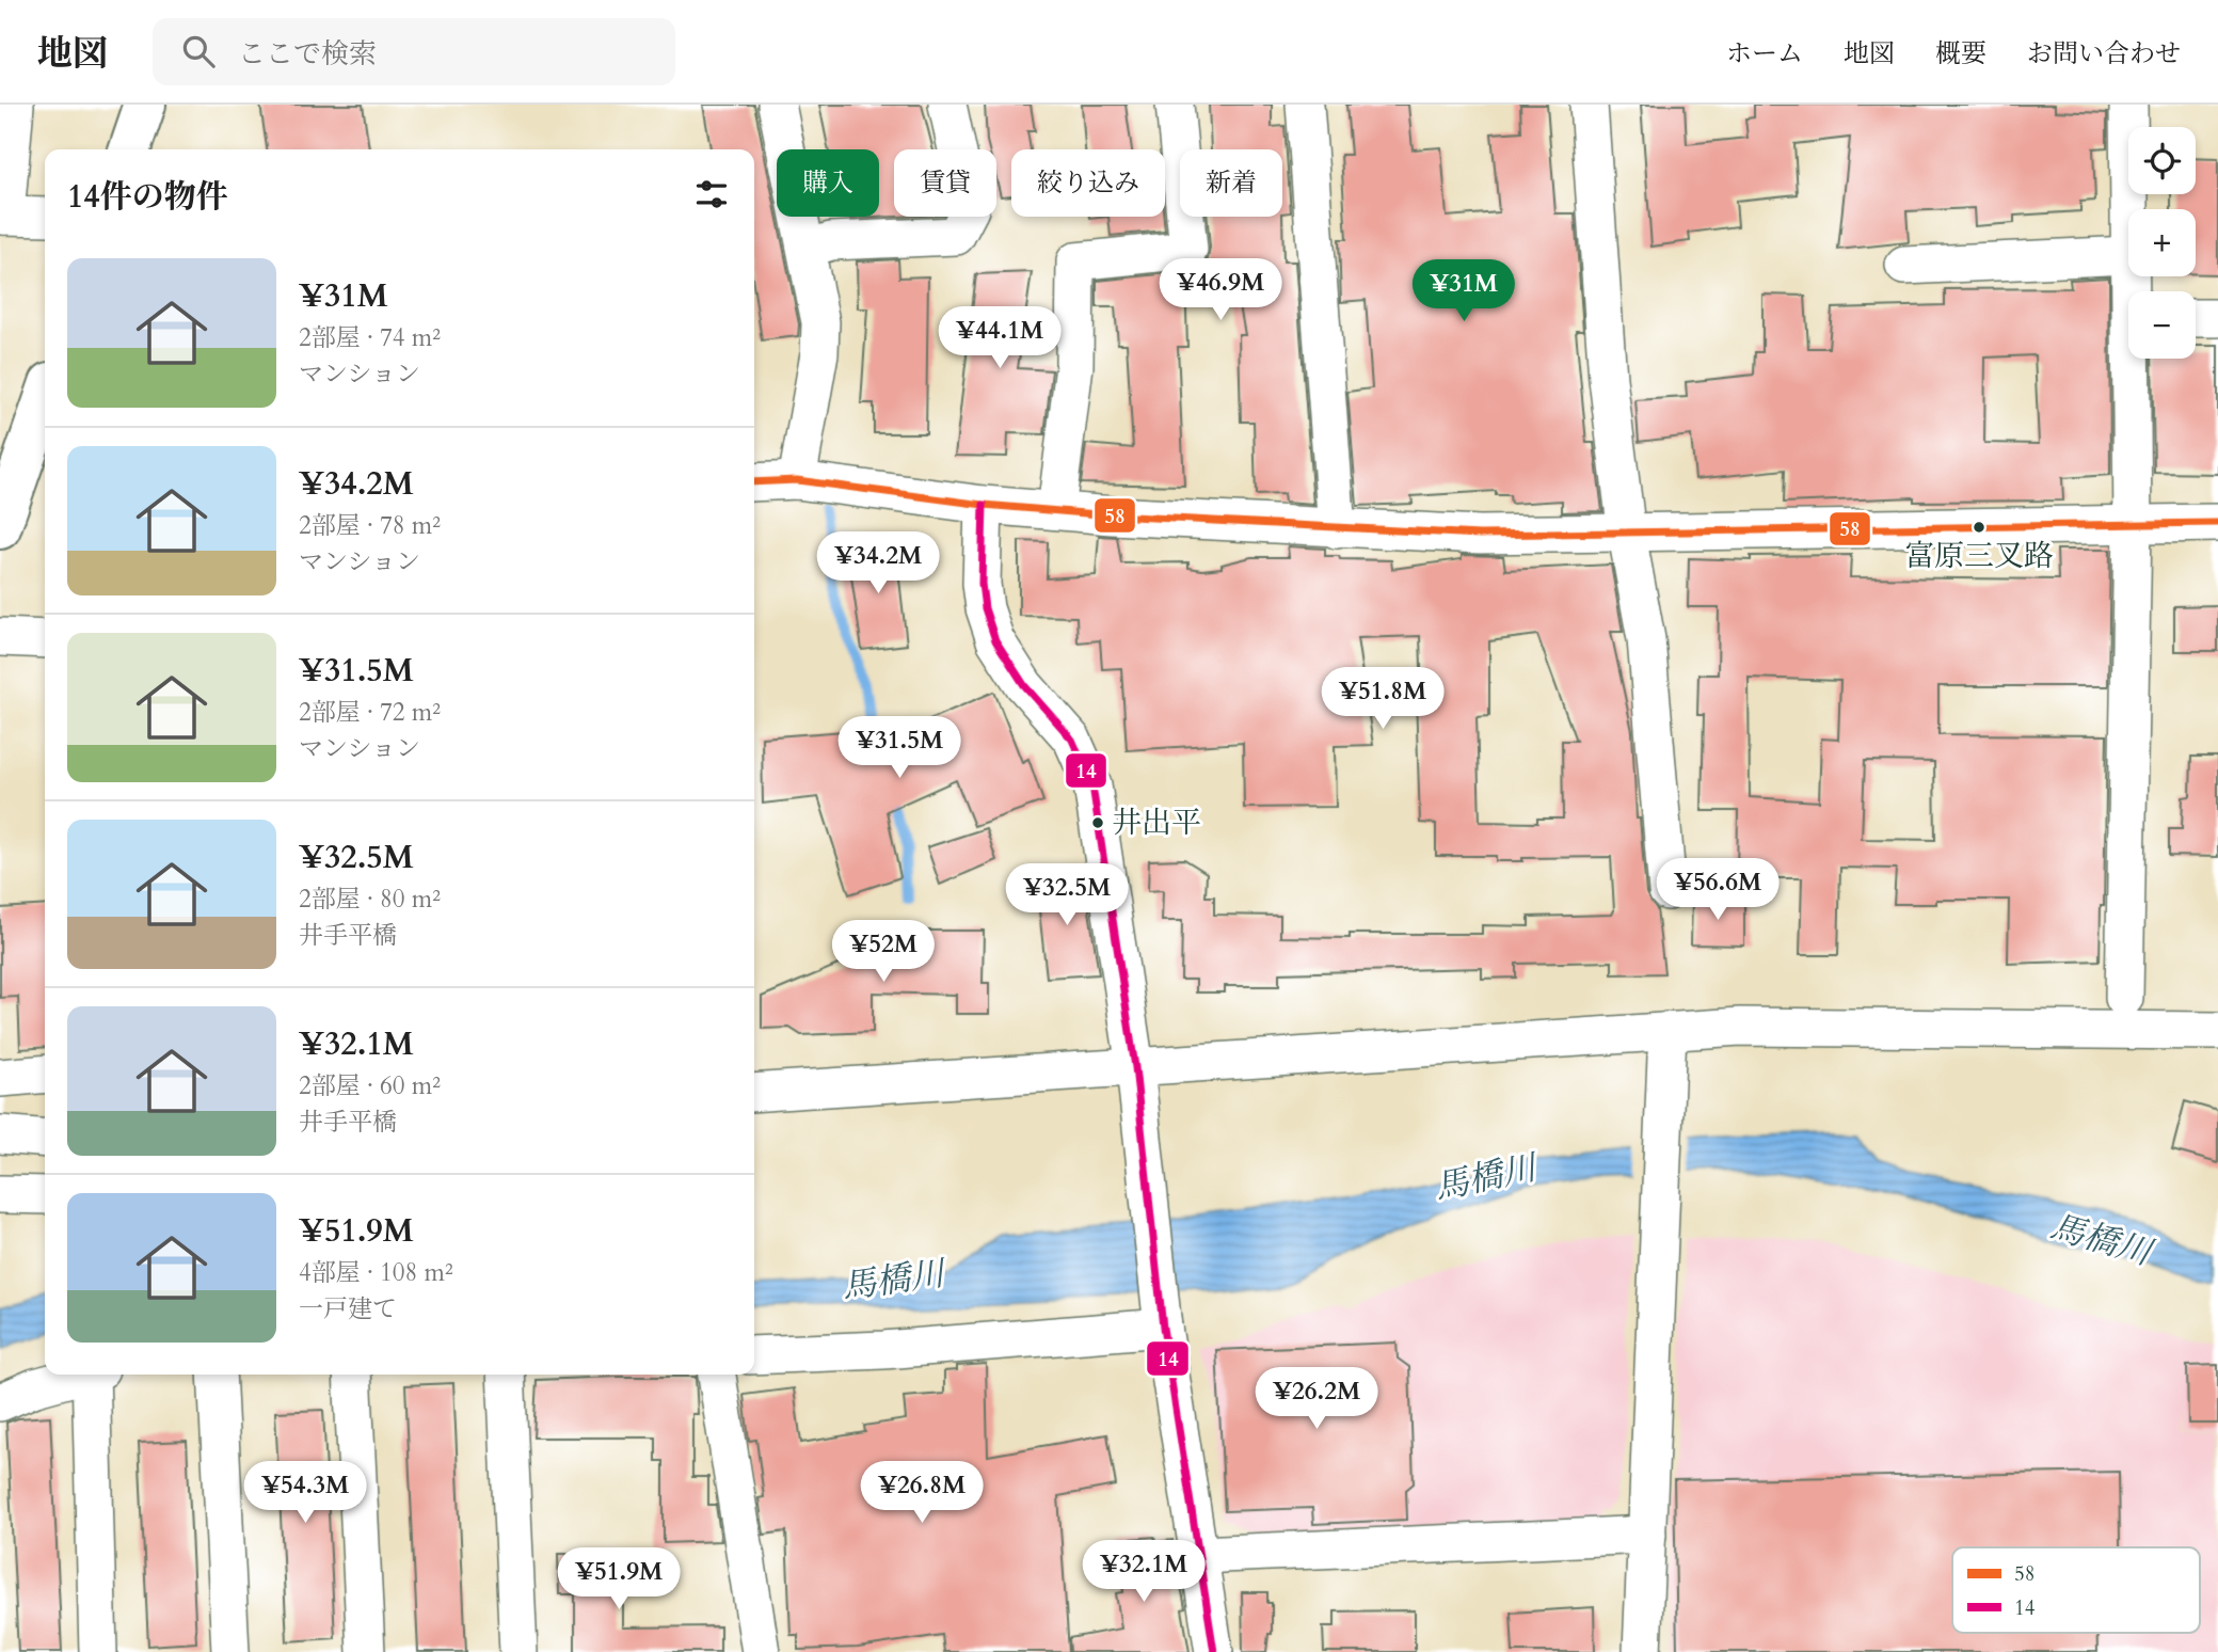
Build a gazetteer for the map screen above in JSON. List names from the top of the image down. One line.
{"water":["馬橋川"],"places":["富原三叉路","井出平"],"lines":["transit line 58","transit line 14"],"legend":["58","14"],"page":{"header":"地図","search":"ここで検索","nav":["ホーム","地図","概要","お問い合わせ"],"map_buttons":["+","−"],"chip":["購入","賃貸","絞り込み","新着"],"heading":"14件の物件","list":[{"name":"¥31M","note":"2部屋 · 74 m² · マンション"},{"name":"¥34.2M","note":"2部屋 · 78 m² · マンション"},{"name":"¥31.5M","note":"2部屋 · 72 m² · マンション"},{"name":"¥32.5M","note":"2部屋 · 80 m² · 井手平橋"},{"name":"¥32.1M","note":"2部屋 · 60 m² · 井手平橋"},{"name":"¥51.9M","note":"4部屋 · 108 m² · 一戸建て"}],"price":["¥46.9M","¥31M","¥44.1M","¥34.2M","¥51.8M","¥31.5M","¥56.6M","¥32.5M","¥52M","¥26.2M","¥54.3M","¥26.8M","¥32.1M","¥51.9M"]}}
